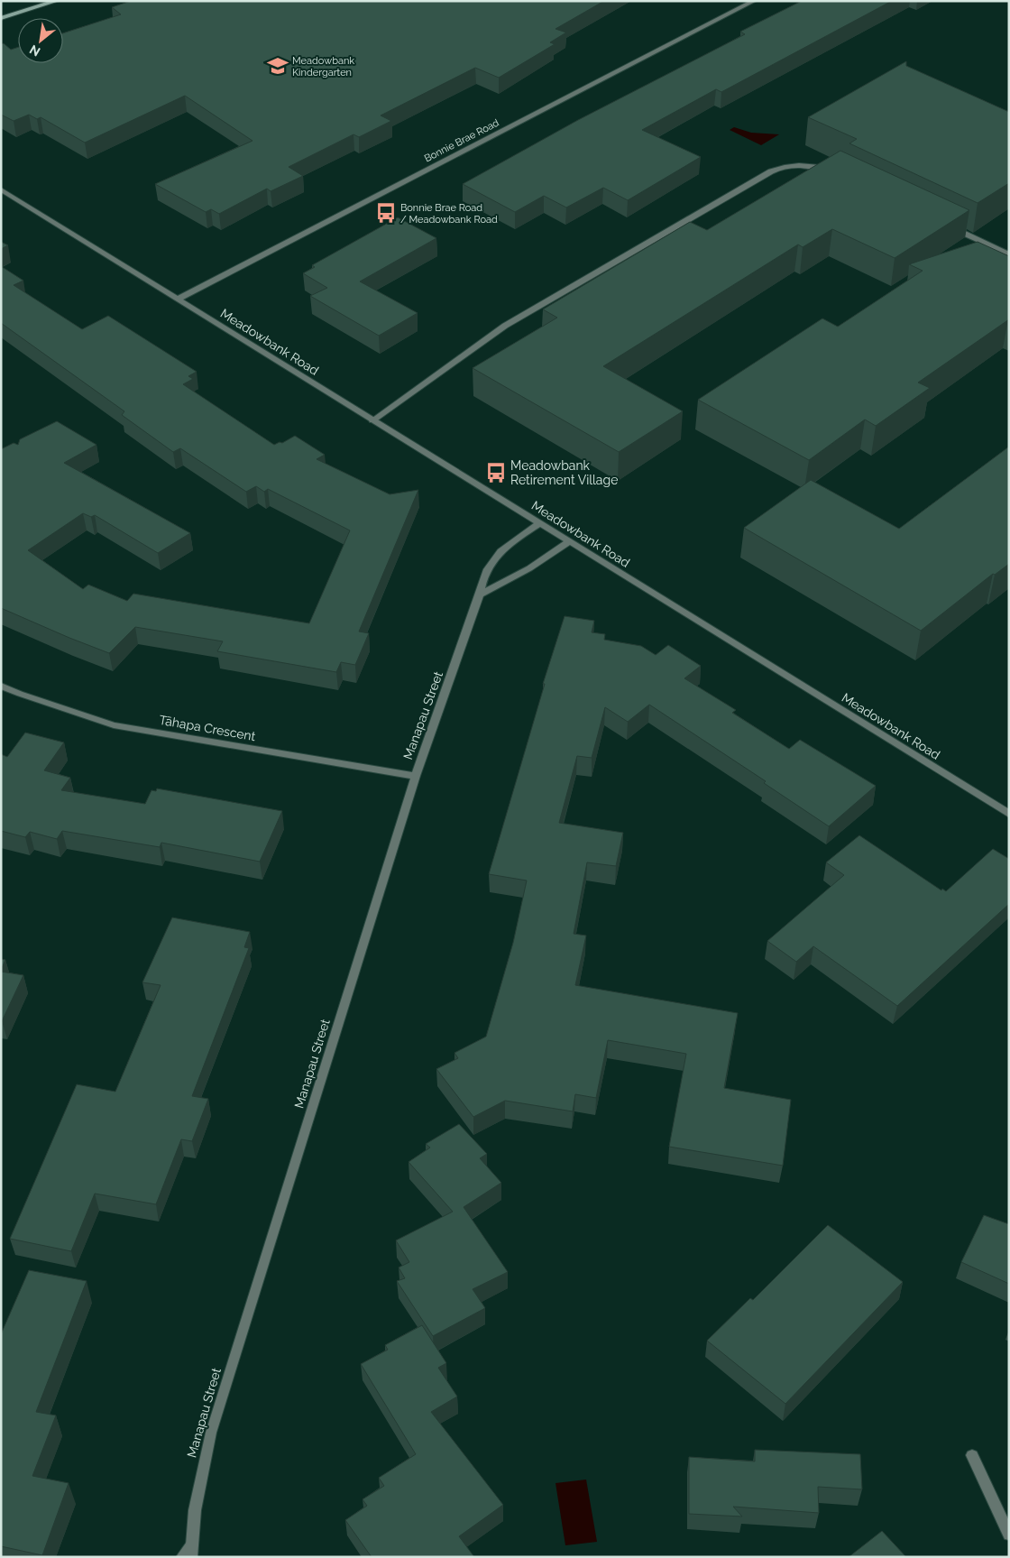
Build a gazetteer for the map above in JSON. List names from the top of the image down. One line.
{"streets":{"street":["Bonnie Brae Road","Meadowbank Road","Manapau Street","Tāhapa Crescent"]},"crossings":[["Bonnie Brae Road","Meadowbank Road"],["Meadowbank Road","Manapau Street"],["Manapau Street","Tāhapa Crescent"]],"places":{"school or university":["Meadowbank Kindergarten"],"bus stop":["Bonnie Brae Road / Meadowbank Road","Meadowbank Retirement Village"]},"north":"bottom left"}
